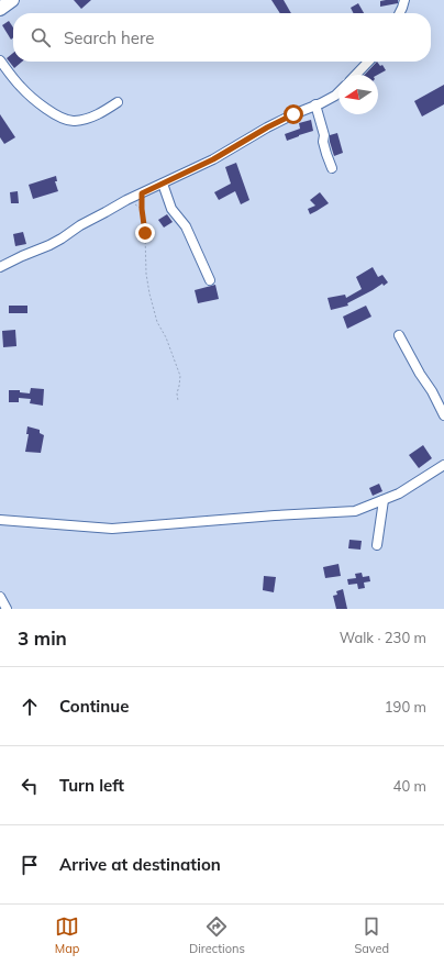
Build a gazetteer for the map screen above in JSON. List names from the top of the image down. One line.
{"north":"left","page":{"search":"Search here","heading":["3 min","Walk · 230 m"],"list":[["Continue","190 m"],["Turn left","40 m"],"Arrive at destination"],"nav":["Map","Directions","Saved"]}}
